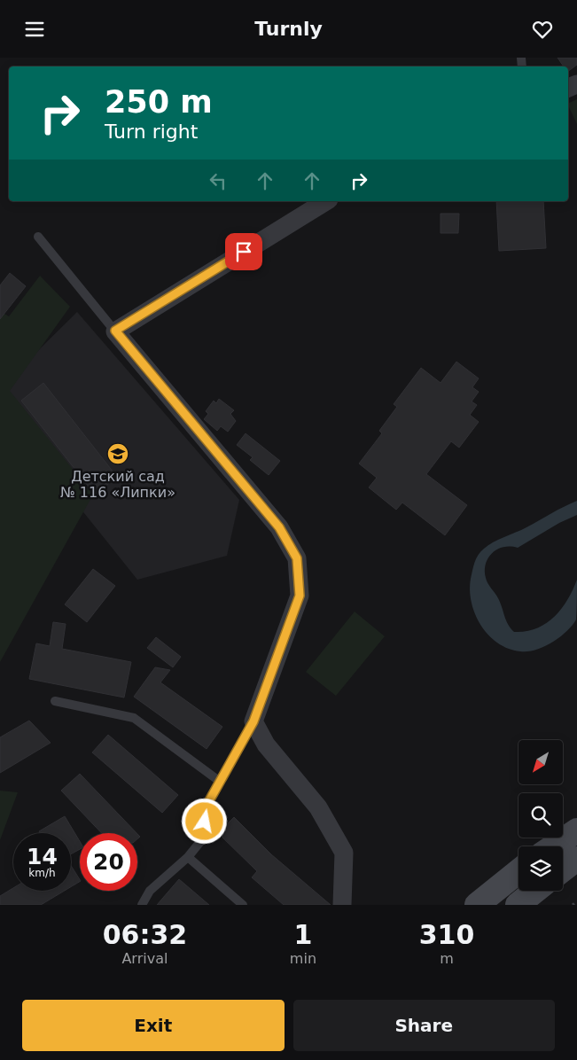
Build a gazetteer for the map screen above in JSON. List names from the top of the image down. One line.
{"places":{"school or university":["Детский сад № 116 «Липки»"]},"north":"bottom left","page":{"header":"Turnly","turn":["250 m","Turn right"],"speed":"14 km/h","limit":"20","eta":["06:32","Arrival","1","min","310","m"],"buttons":["Exit","Share"]}}
